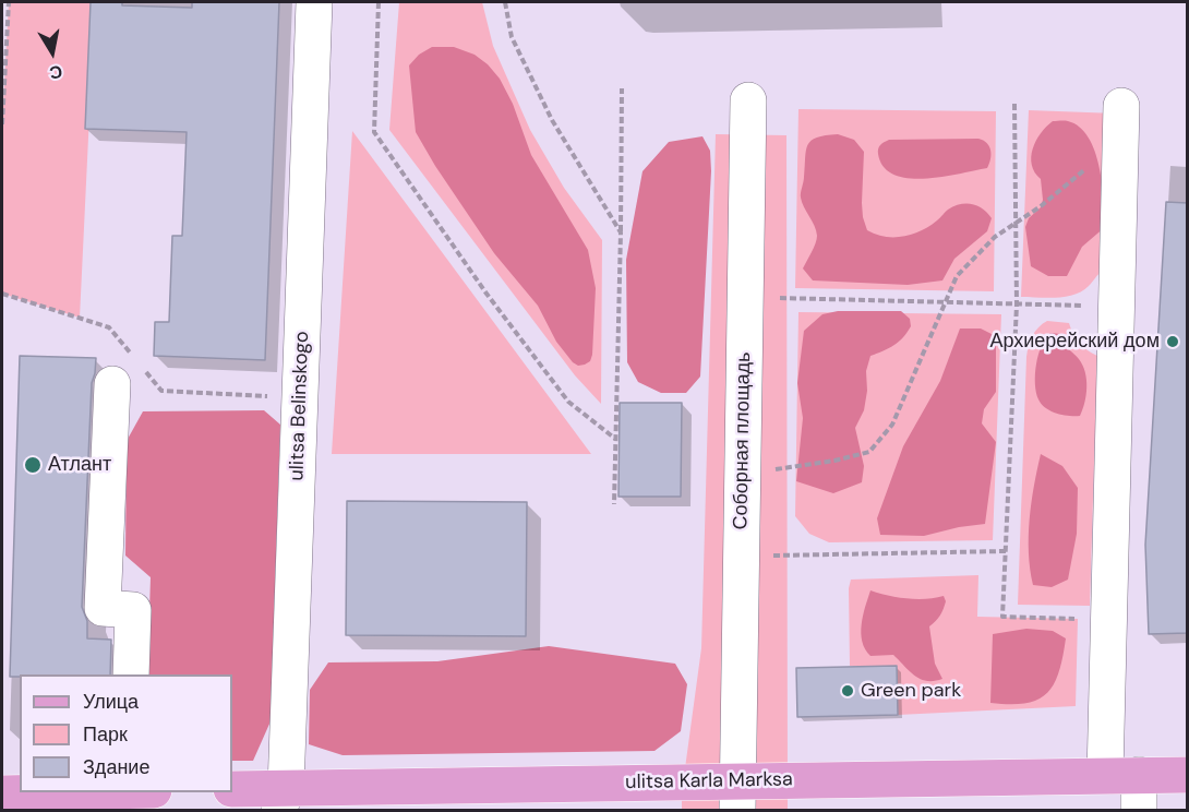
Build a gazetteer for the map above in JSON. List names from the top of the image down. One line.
{"streets":{"main road":["ulitsa Karla Marksa"],"street":["ulitsa Belinskogo","Соборная площадь"]},"crossings":[["ulitsa Belinskogo","ulitsa Karla Marksa"],["Соборная площадь","ulitsa Karla Marksa"]],"places":["Архиерейский дом","Атлант","Green park"],"legend":["Улица","Парк","Здание"],"north":"bottom"}
